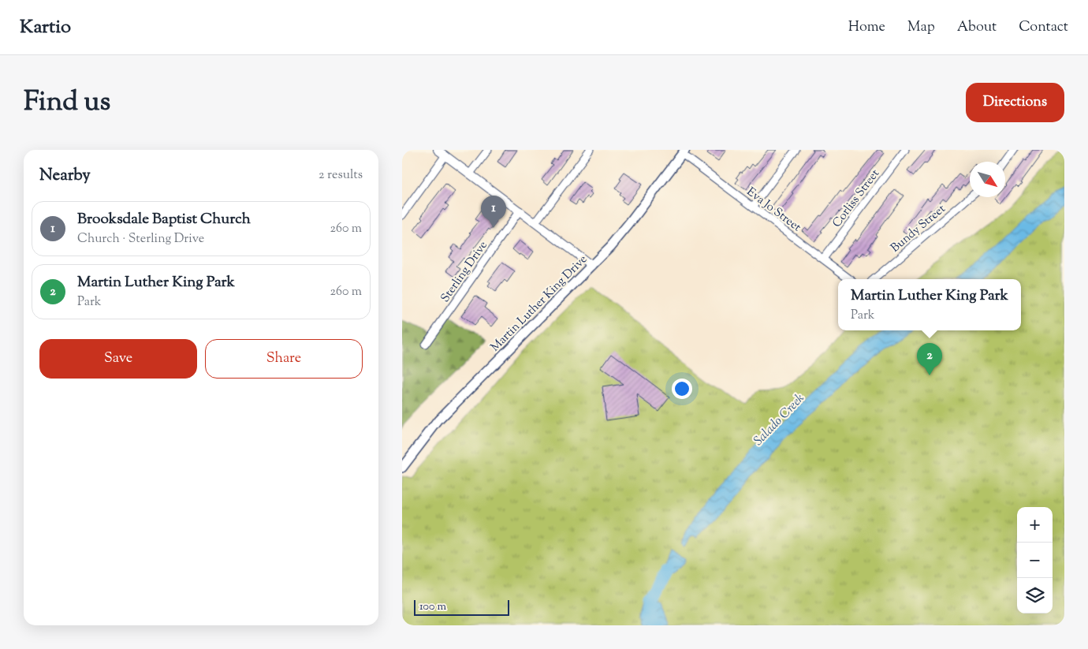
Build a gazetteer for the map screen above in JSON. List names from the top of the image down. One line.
{"streets":{"main road":["Martin Luther King Drive"],"street":["Corliss Street","Eva Jo Street","Bundy Street","Sterling Drive"]},"crossings":[["Corliss Street","Eva Jo Street"],["Eva Jo Street","Martin Luther King Drive"]],"water":["Salado Creek"],"scale_bar":"100 m","north":"bottom right","page":{"header":"Kartio","nav":["Home","Map","About","Contact"],"title":"Find us","buttons":["Directions",["Save","Share"]],"heading":["Nearby","2 results"],"pins":["1","2"],"list":[{"mark":"1","name":"Brooksdale Baptist Church","note":"Church · Sterling Drive","value":"260 m"},{"mark":"2","name":"Martin Luther King Park","note":"Park","value":"260 m"}],"popup":["Martin Luther King Park","Park"],"map_buttons":["+","−"],"scale":"100 m"}}
